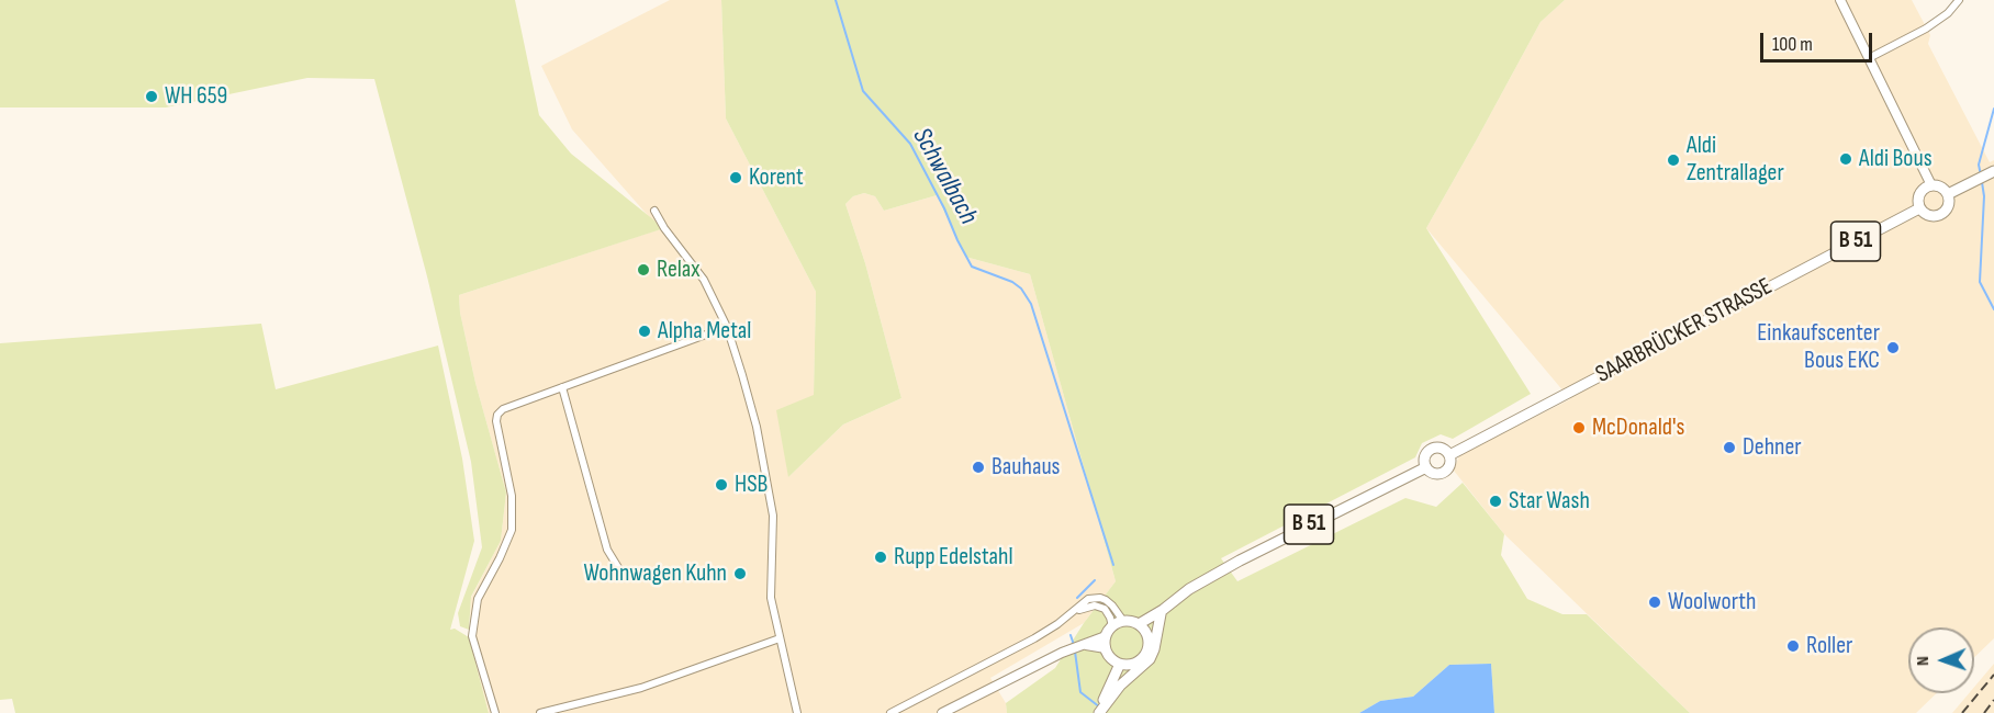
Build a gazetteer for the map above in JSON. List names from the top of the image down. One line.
{"streets":{"main road":["B 51","SAARBRÜCKER STRASSE"]},"crossings":[["B 51","SAARBRÜCKER STRASSE"]],"water":["Schwalbach"],"places":["WH 659","Aldi Bous","Aldi Zentrallager","Korent","Relax","Alpha Metal","Einkaufscenter Bous EKC","McDonald's","Dehner","Bauhaus","HSB","Star Wash","Rupp Edelstahl","Wohnwagen Kuhn","Woolworth","Roller"],"scale_bar":"100 m","north":"left"}
